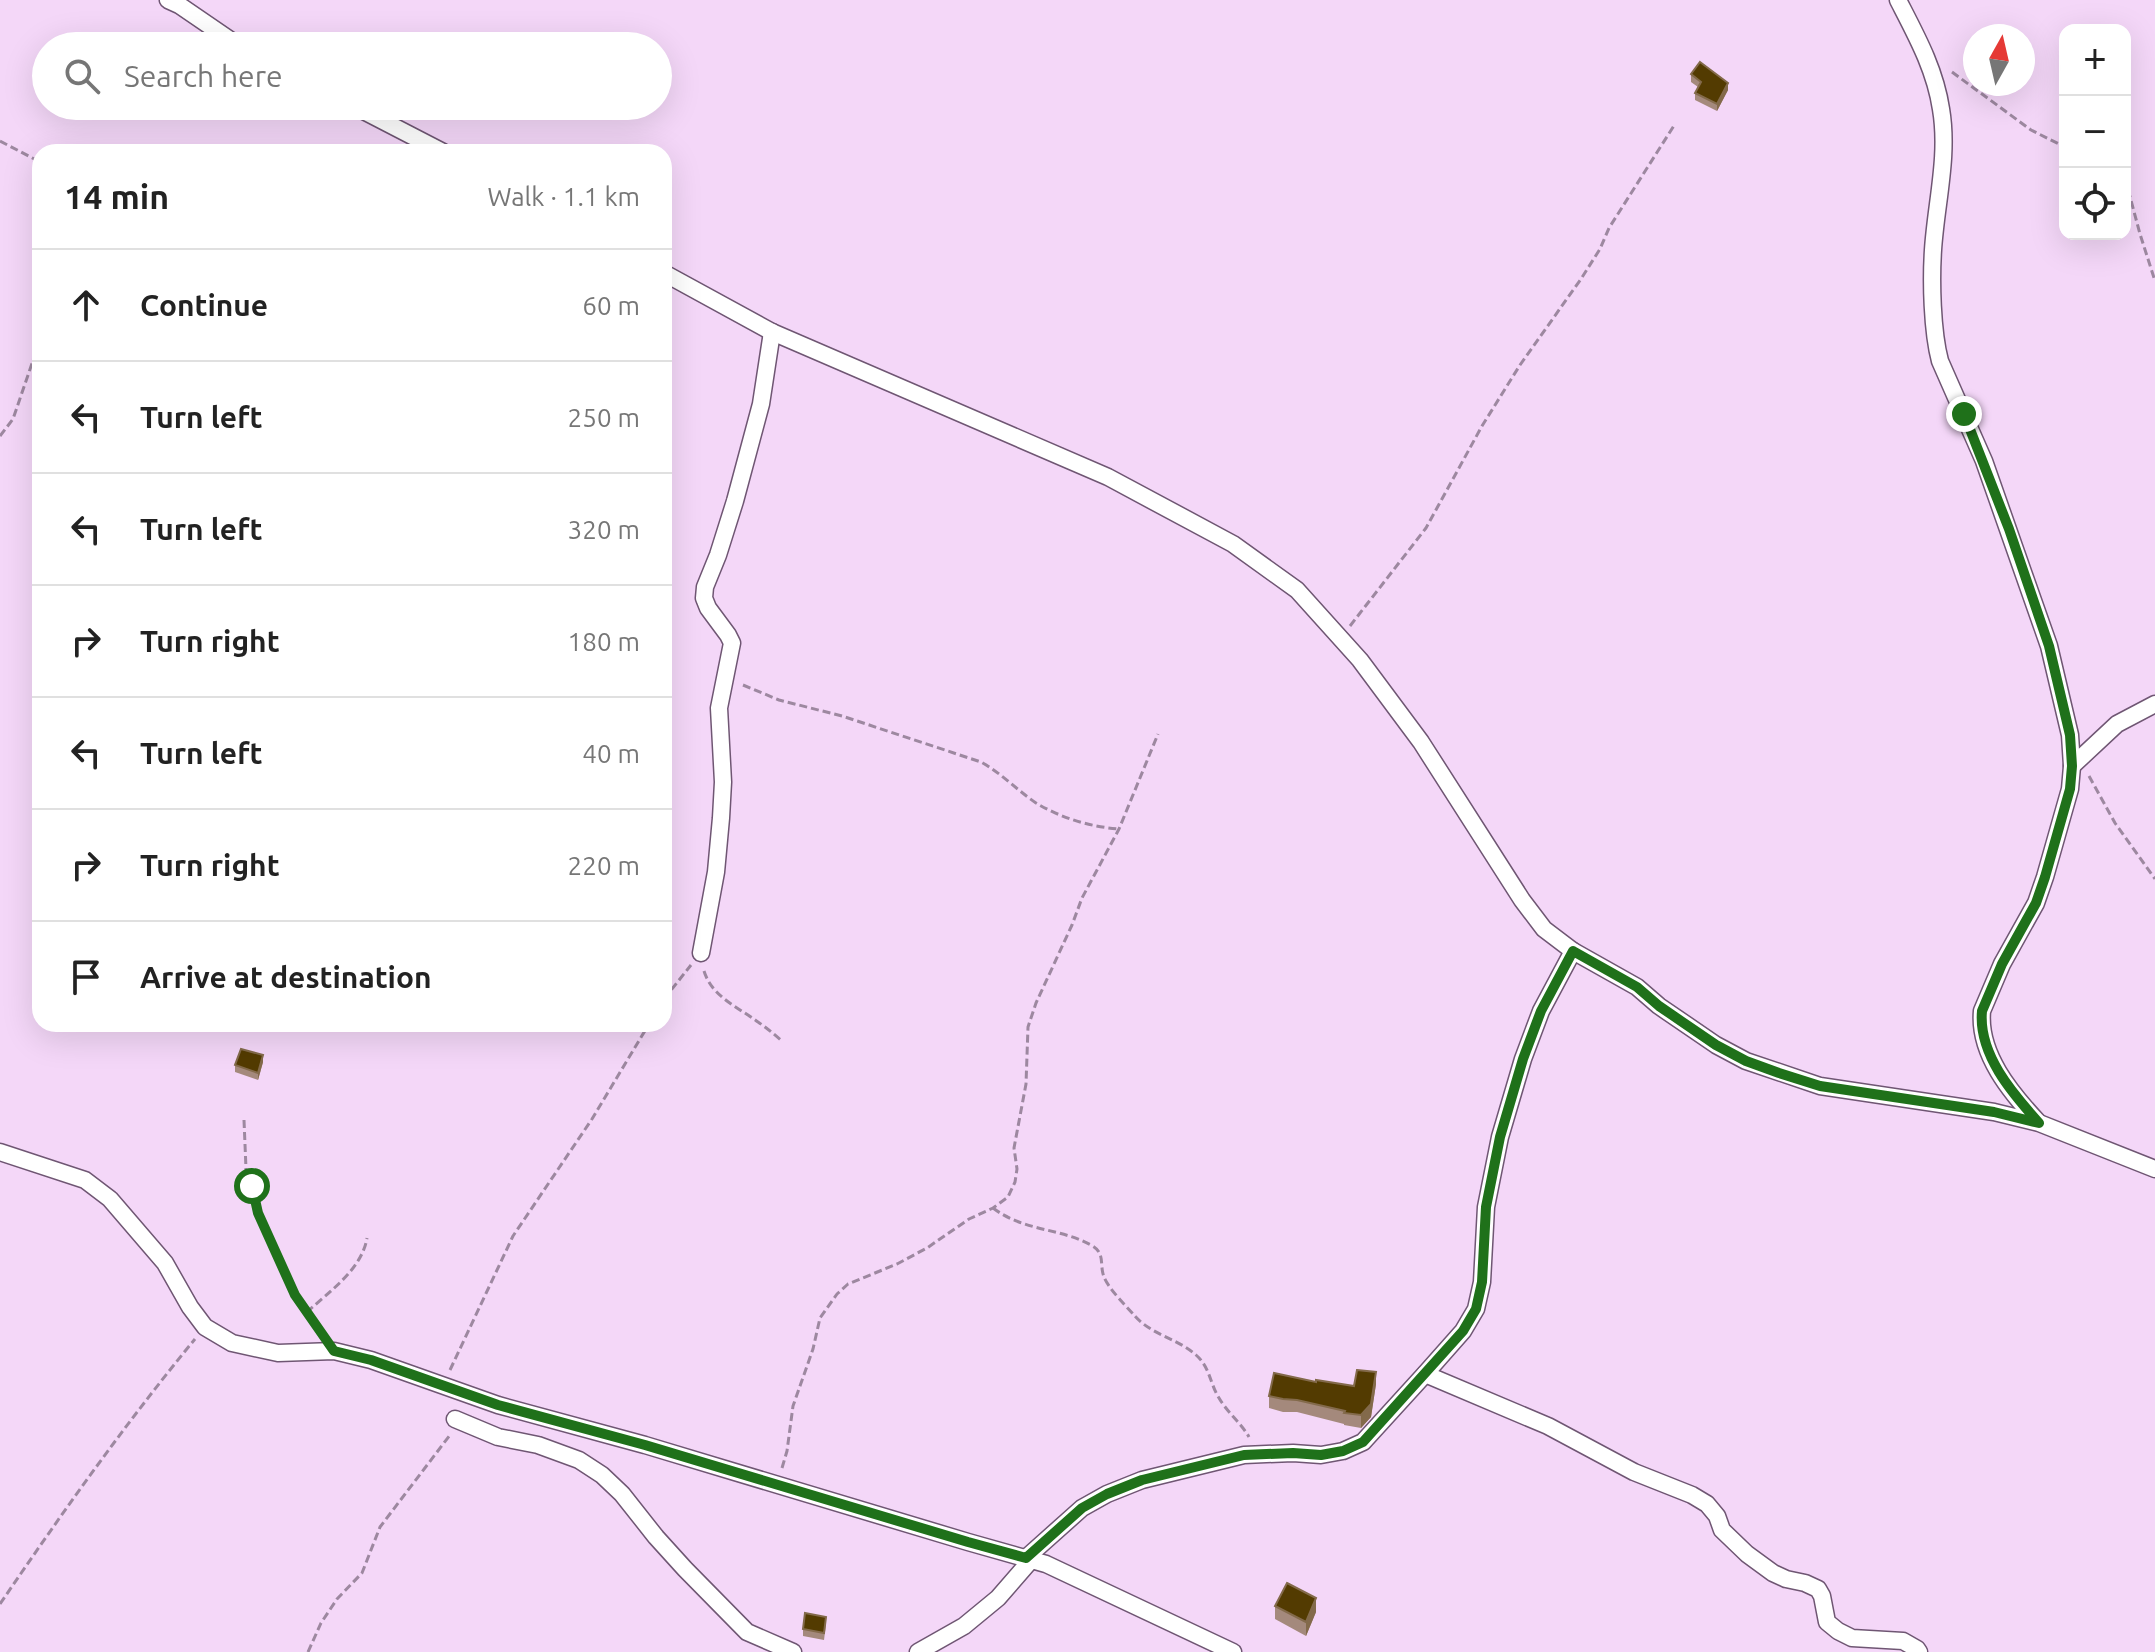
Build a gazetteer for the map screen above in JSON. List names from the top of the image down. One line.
{"north":"top","page":{"map_buttons":["+","−"],"search":"Search here","heading":["14 min","Walk · 1.1 km"],"list":[["Continue","60 m"],["Turn left","250 m"],["Turn left","320 m"],["Turn right","180 m"],["Turn left","40 m"],["Turn right","220 m"],"Arrive at destination"]}}
